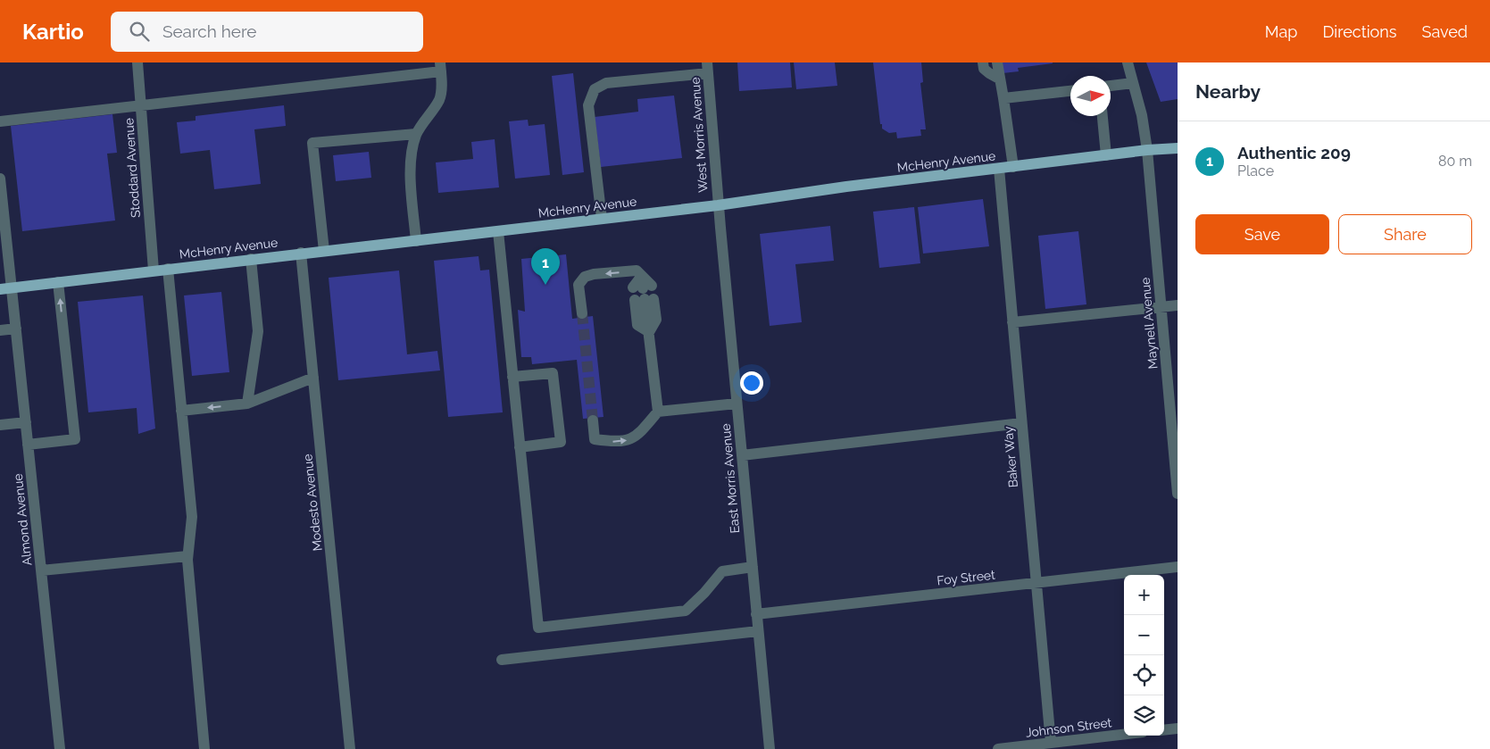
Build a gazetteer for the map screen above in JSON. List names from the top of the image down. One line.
{"streets":{"main road":["McHenry Avenue"],"street":["West Morris Avenue","Stoddard Avenue","Maynell Avenue","Baker Way","East Morris Avenue","Modesto Avenue","Almond Avenue","Foy Street","Johnson Street"]},"crossings":[["West Morris Avenue","McHenry Avenue"],["West Morris Avenue","East Morris Avenue"],["McHenry Avenue","Stoddard Avenue"],["McHenry Avenue","Maynell Avenue"],["McHenry Avenue","Baker Way"],["McHenry Avenue","East Morris Avenue"],["McHenry Avenue","Modesto Avenue"],["McHenry Avenue","Almond Avenue"],["Baker Way","Foy Street"],["Baker Way","Johnson Street"],["East Morris Avenue","Foy Street"]],"north":"right","page":{"header":"Kartio","search":"Search here","nav":["Map","Directions","Saved"],"heading":"Nearby","list":[{"mark":"1","name":"Authentic 209","note":"Place","value":"80 m"}],"buttons":["Save","Share"],"pins":"1","map_buttons":["+","−"]}}
